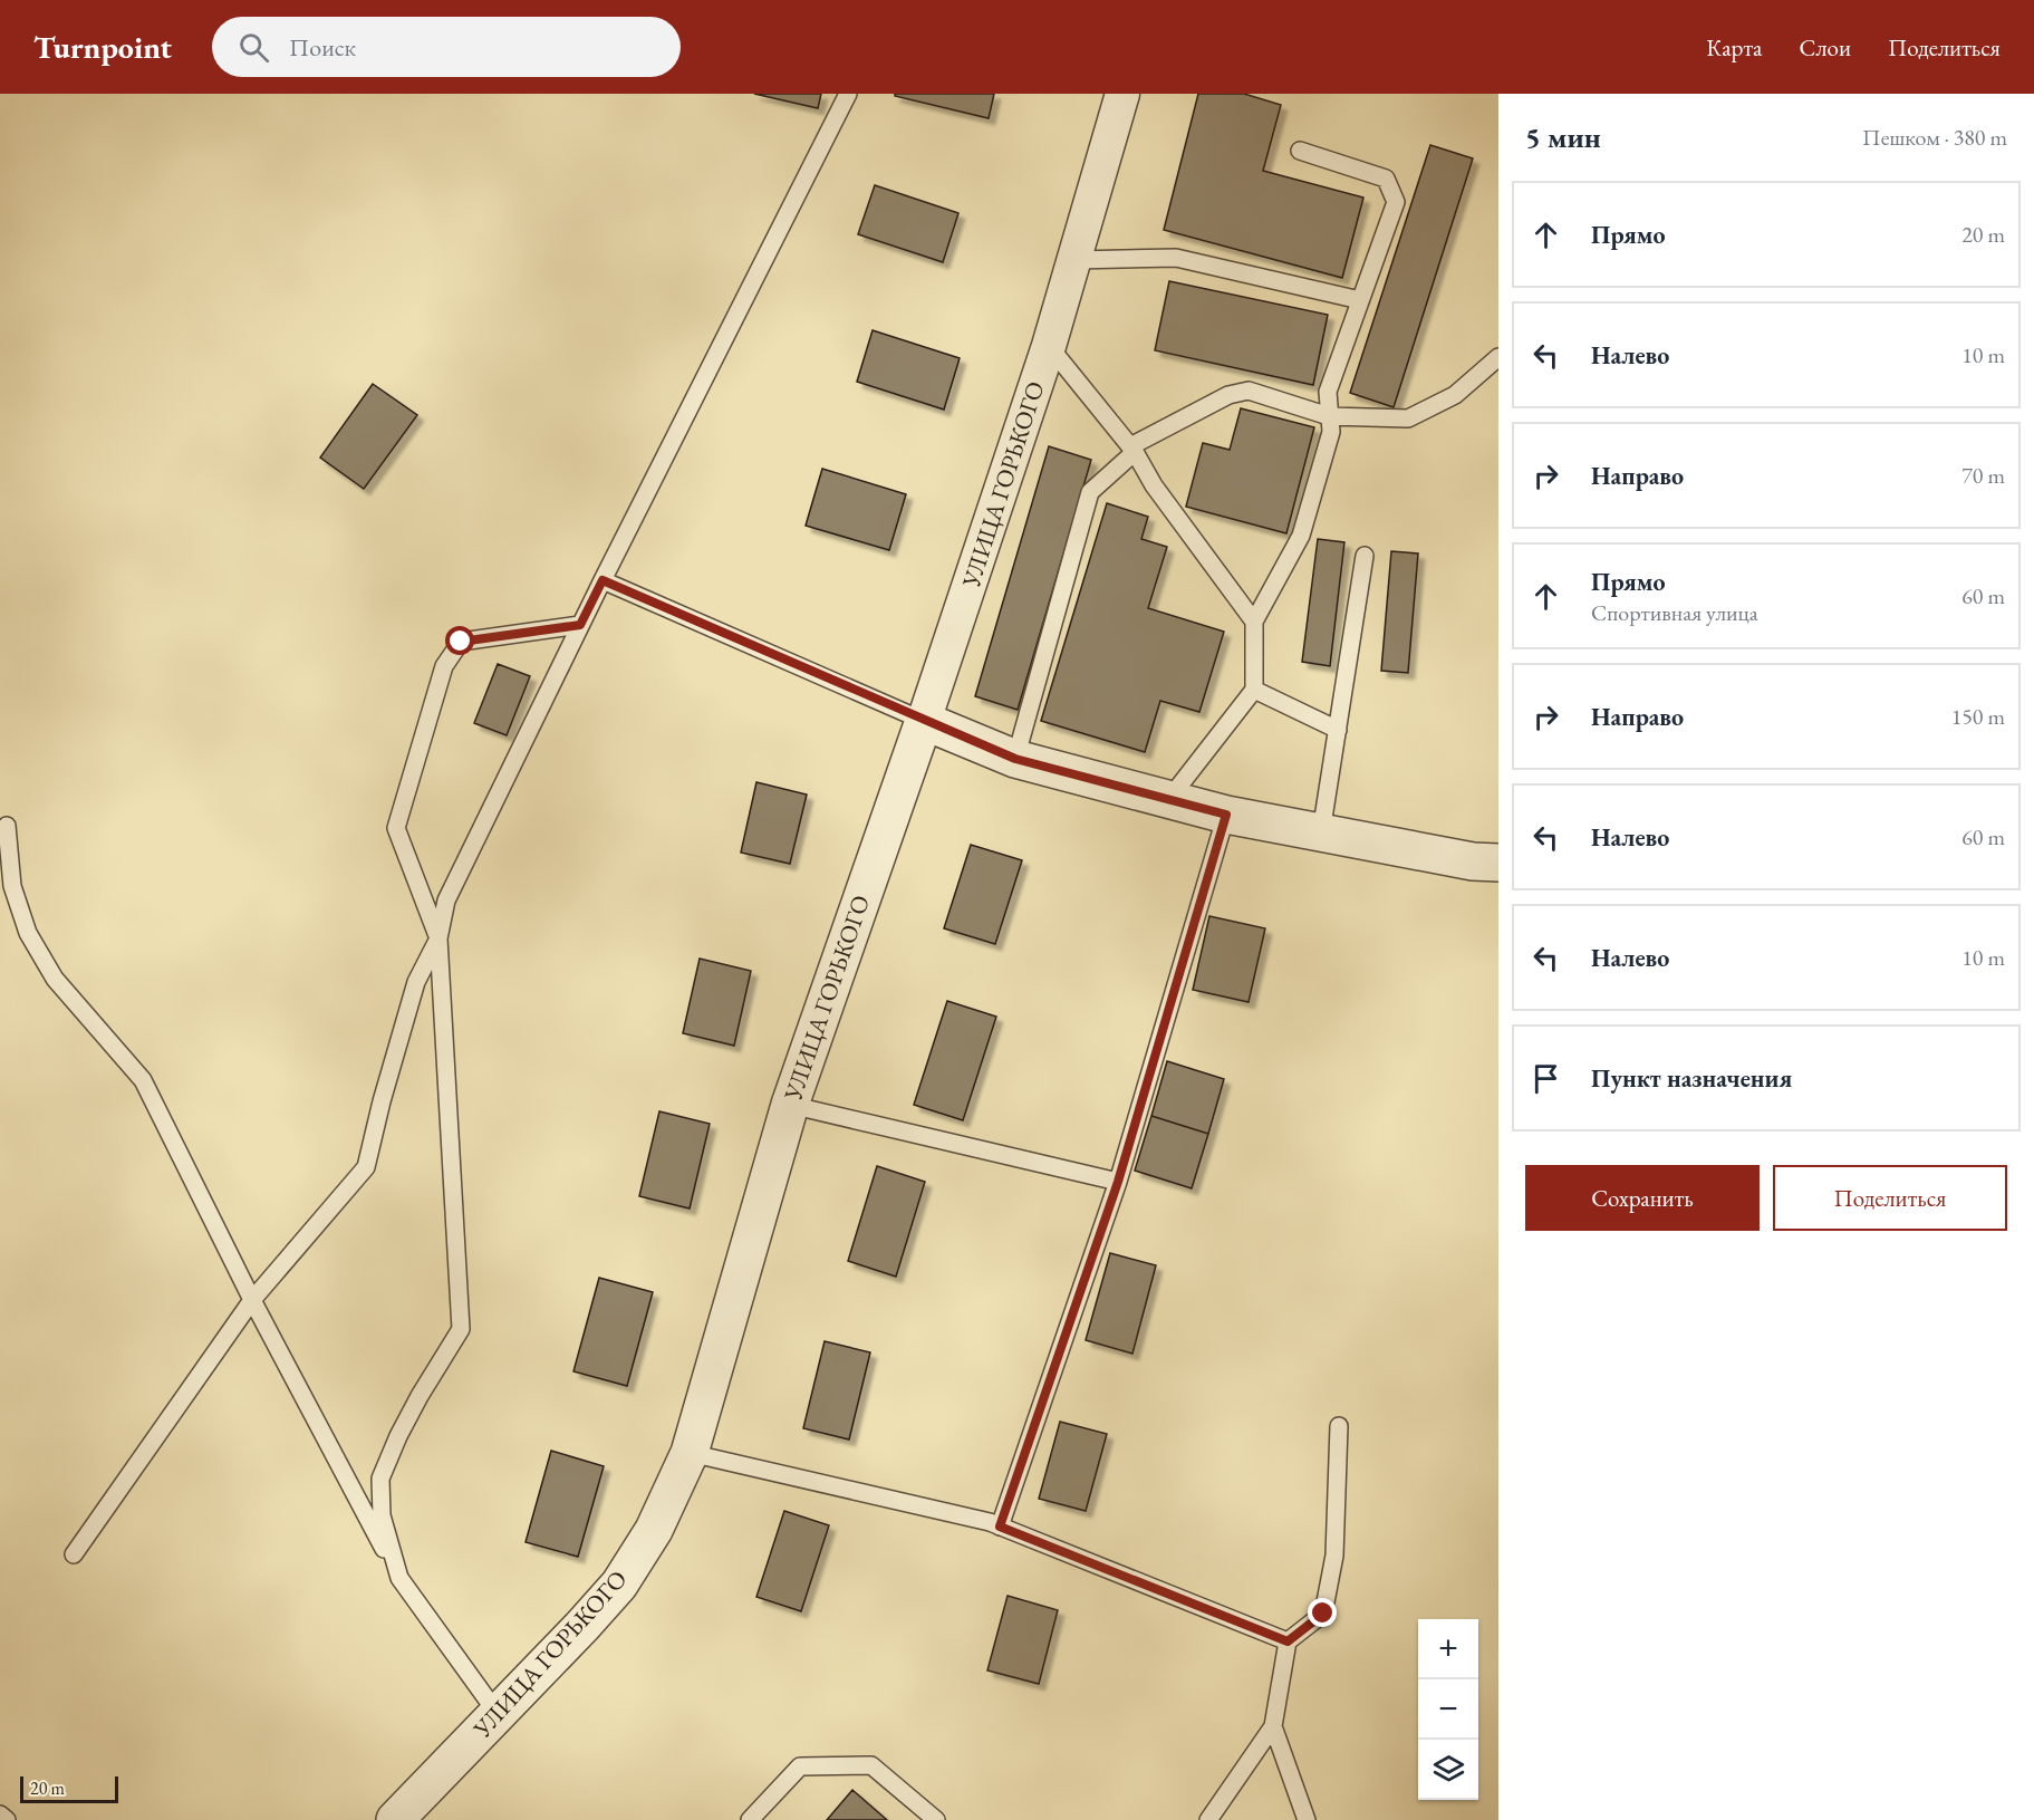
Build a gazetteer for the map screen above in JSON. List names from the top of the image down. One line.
{"streets":{"street":["УЛИЦА ГОРЬКОГО"]},"scale_bar":"20 m","page":{"header":"Turnpoint","search":"Поиск","nav":["Карта","Слои","Поделиться"],"heading":["5 мин","Пешком · 380 m"],"list":[["Прямо","20 m"],["Налево","10 m"],["Направо","70 m"],["Прямо","Спортивная улица","60 m"],["Направо","150 m"],["Налево","60 m"],["Налево","10 m"],"Пункт назначения"],"buttons":["Сохранить","Поделиться"],"map_buttons":["+","−"],"scale":"20 m"}}
